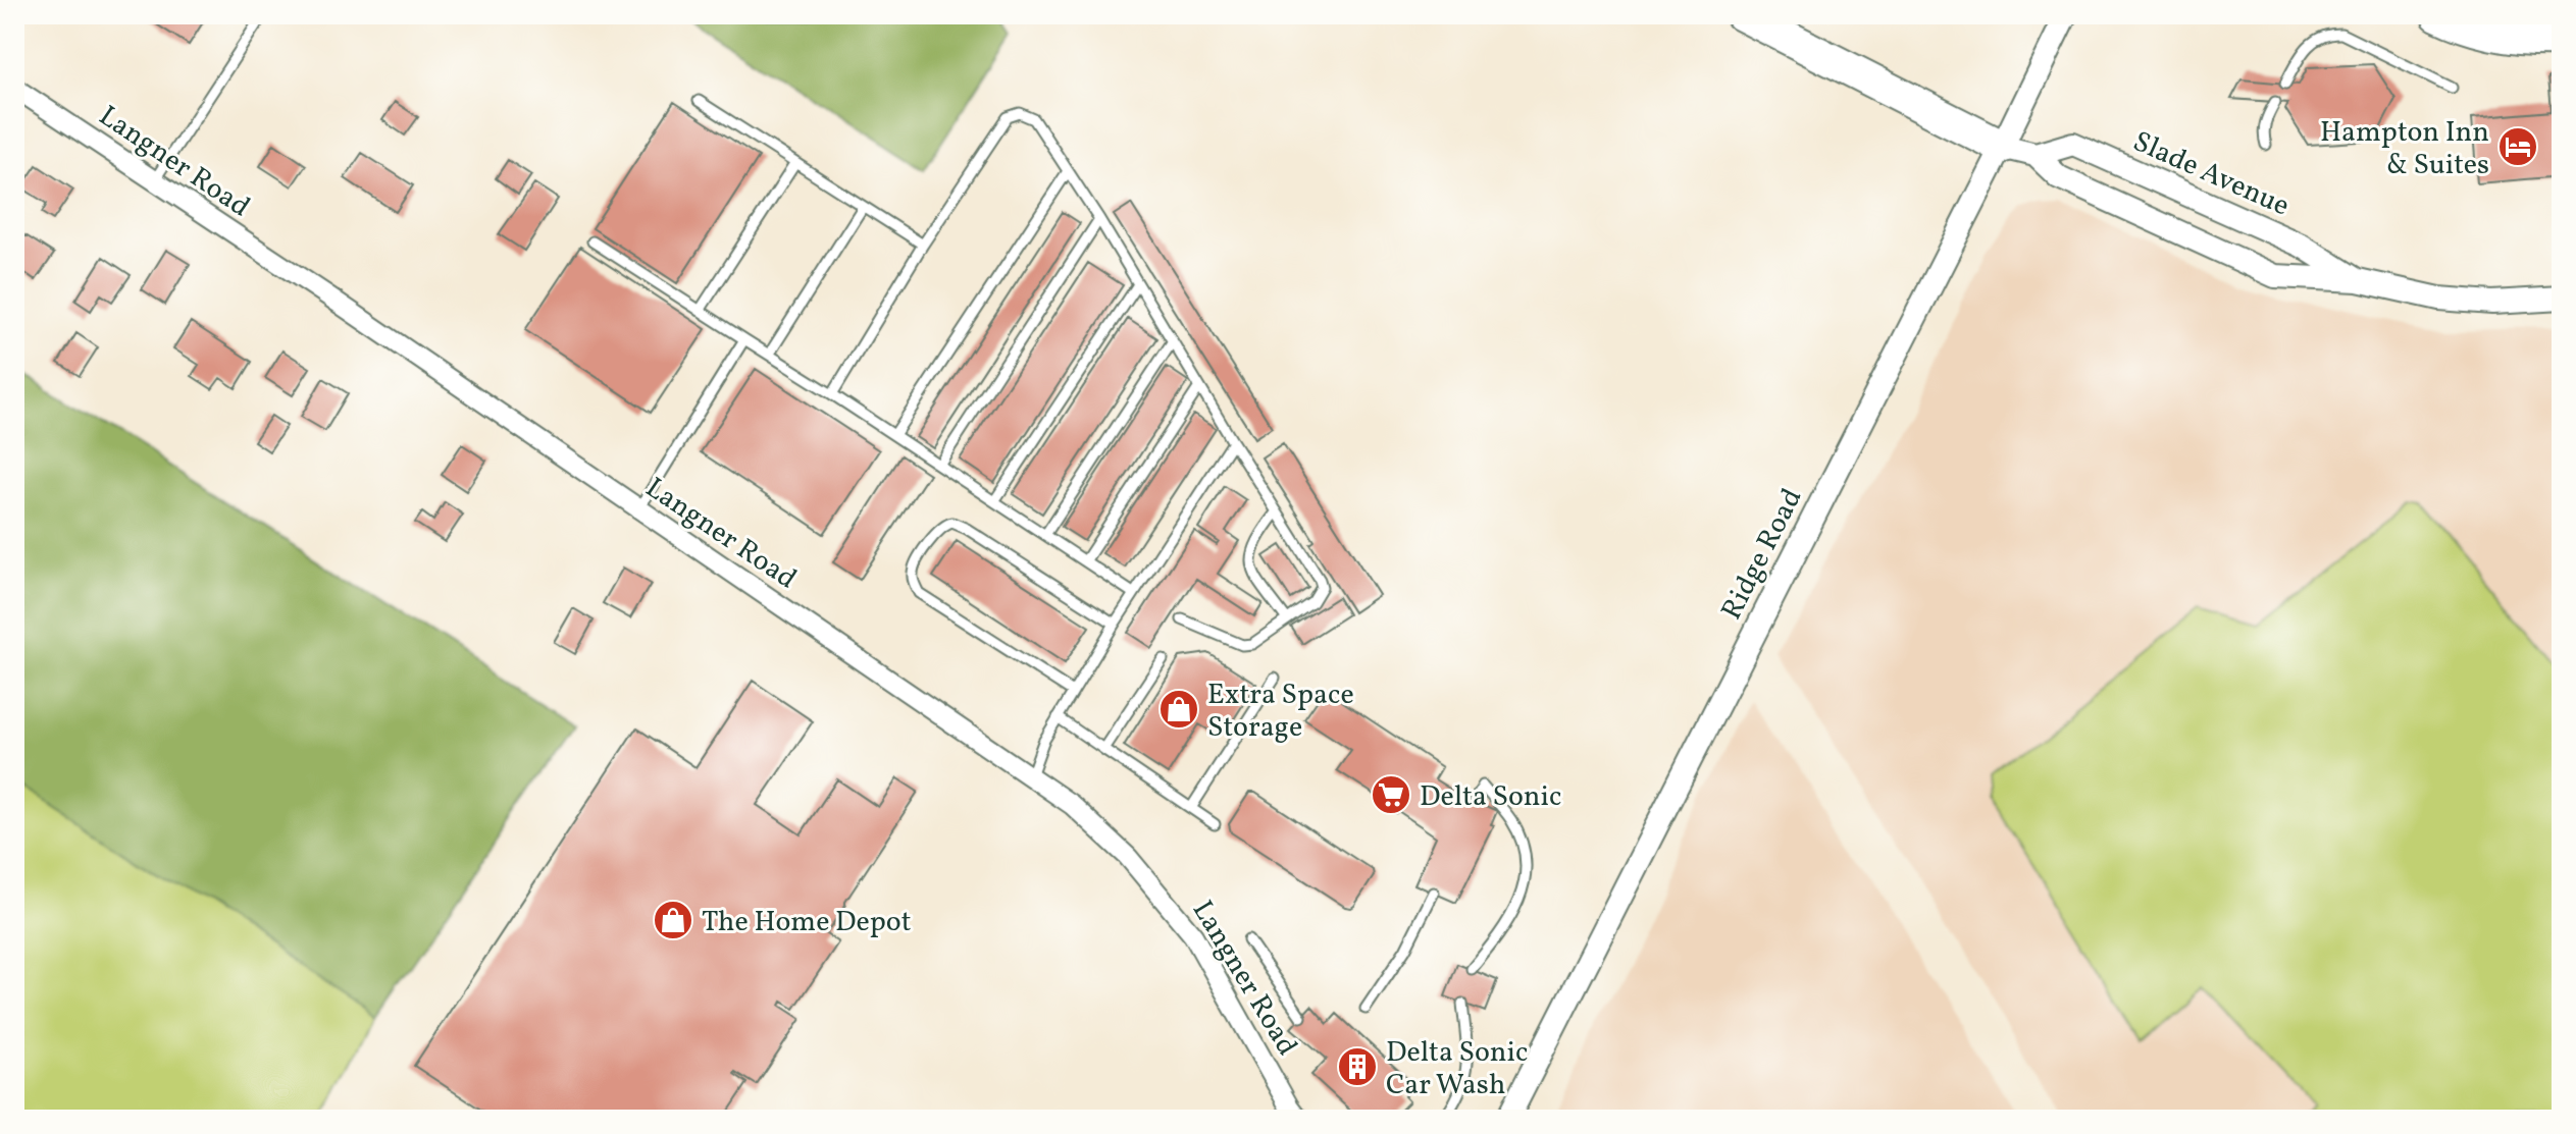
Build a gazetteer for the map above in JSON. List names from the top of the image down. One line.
{"streets":{"street":["Langner Road","Slade Avenue","Ridge Road"]},"crossings":[["Slade Avenue","Ridge Road"]],"places":{"hotel":["Hampton Inn & Suites"],"shop":["Extra Space Storage","The Home Depot"],"supermarket":["Delta Sonic"],"building":["Delta Sonic Car Wash"]}}
